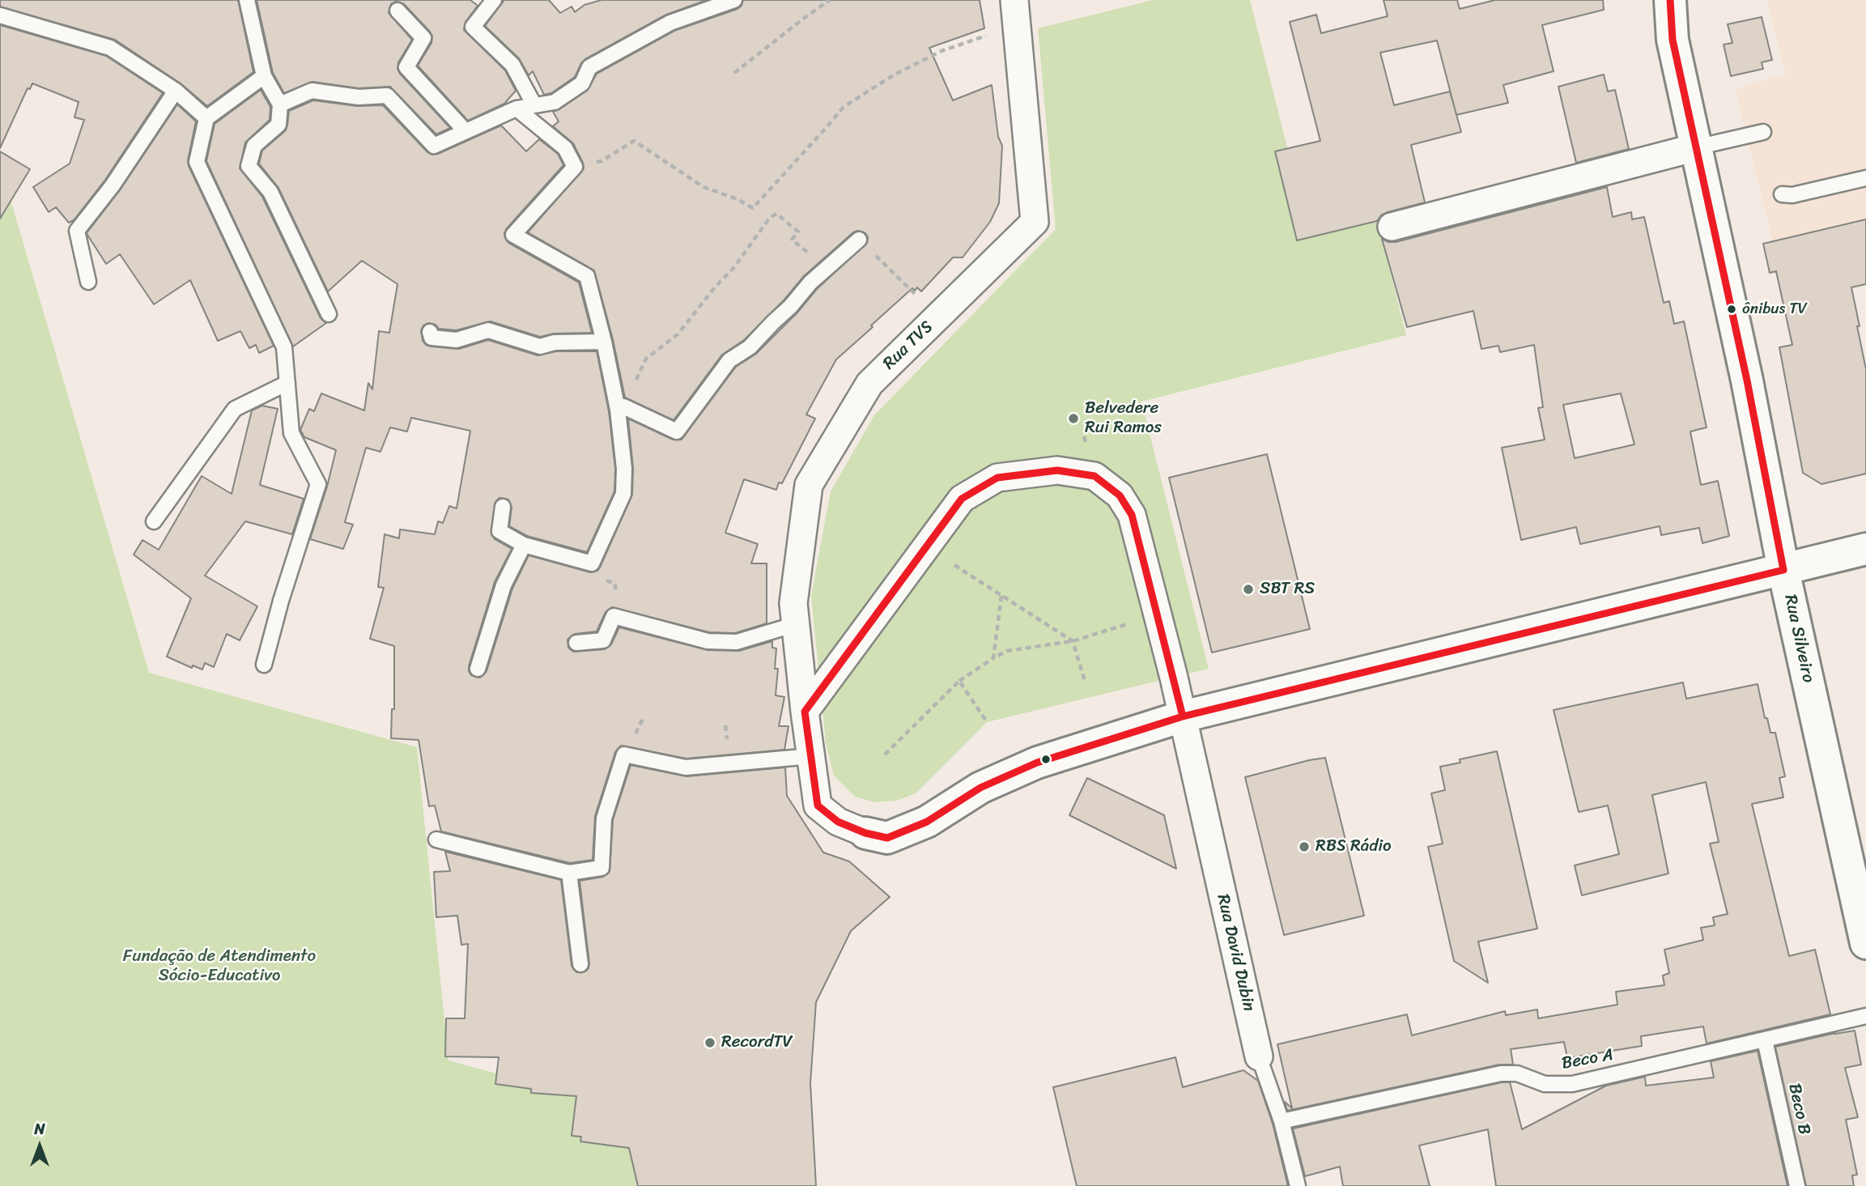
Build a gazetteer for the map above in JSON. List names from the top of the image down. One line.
{"streets":{"street":["Rua TVS","Rua Silveiro","Rua David Dubin"],"lane":["Beco A","Beco B"]},"crossings":[["Rua TVS","Rua David Dubin"],["Rua David Dubin","Beco A"],["Beco A","Beco B"]],"parks":["Fundação de Atendimento Sócio-Educativo"],"places":["ônibus TV","Belvedere Rui Ramos","SBT RS","RBS Rádio","RecordTV"],"north":"top"}
